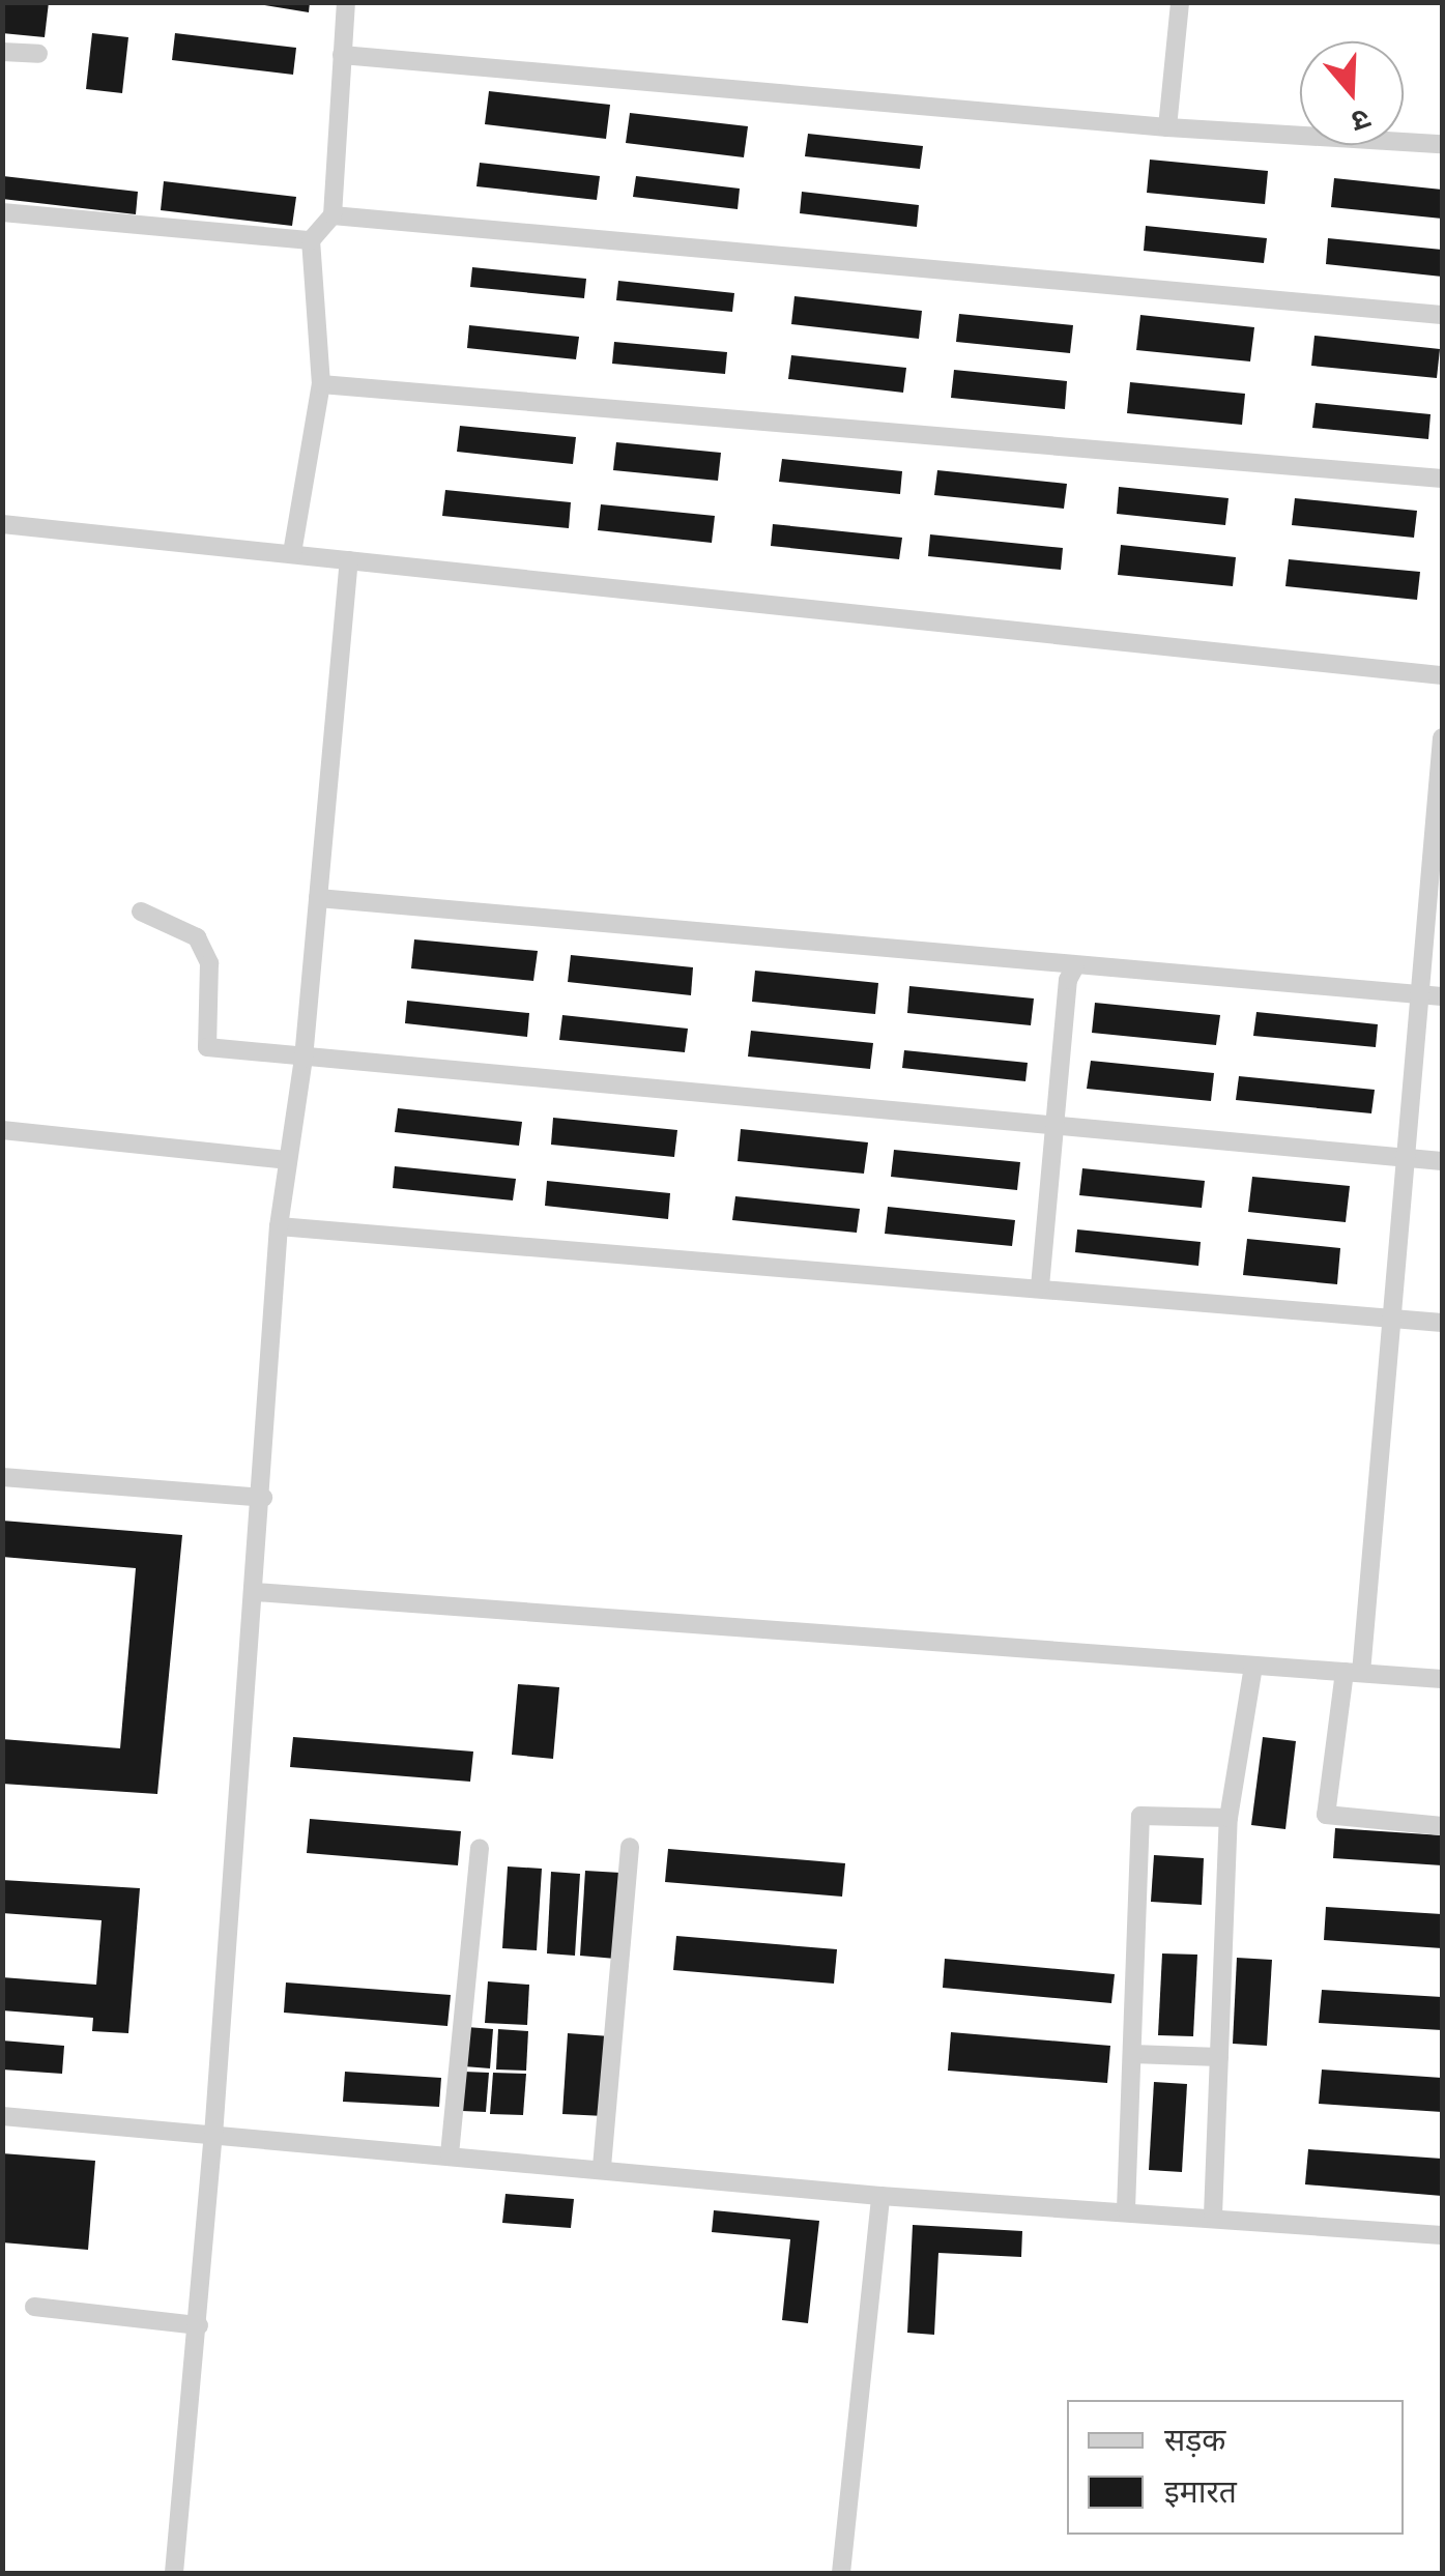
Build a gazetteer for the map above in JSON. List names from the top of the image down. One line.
{"legend":["सड़क","इमारत"],"north":"bottom"}
